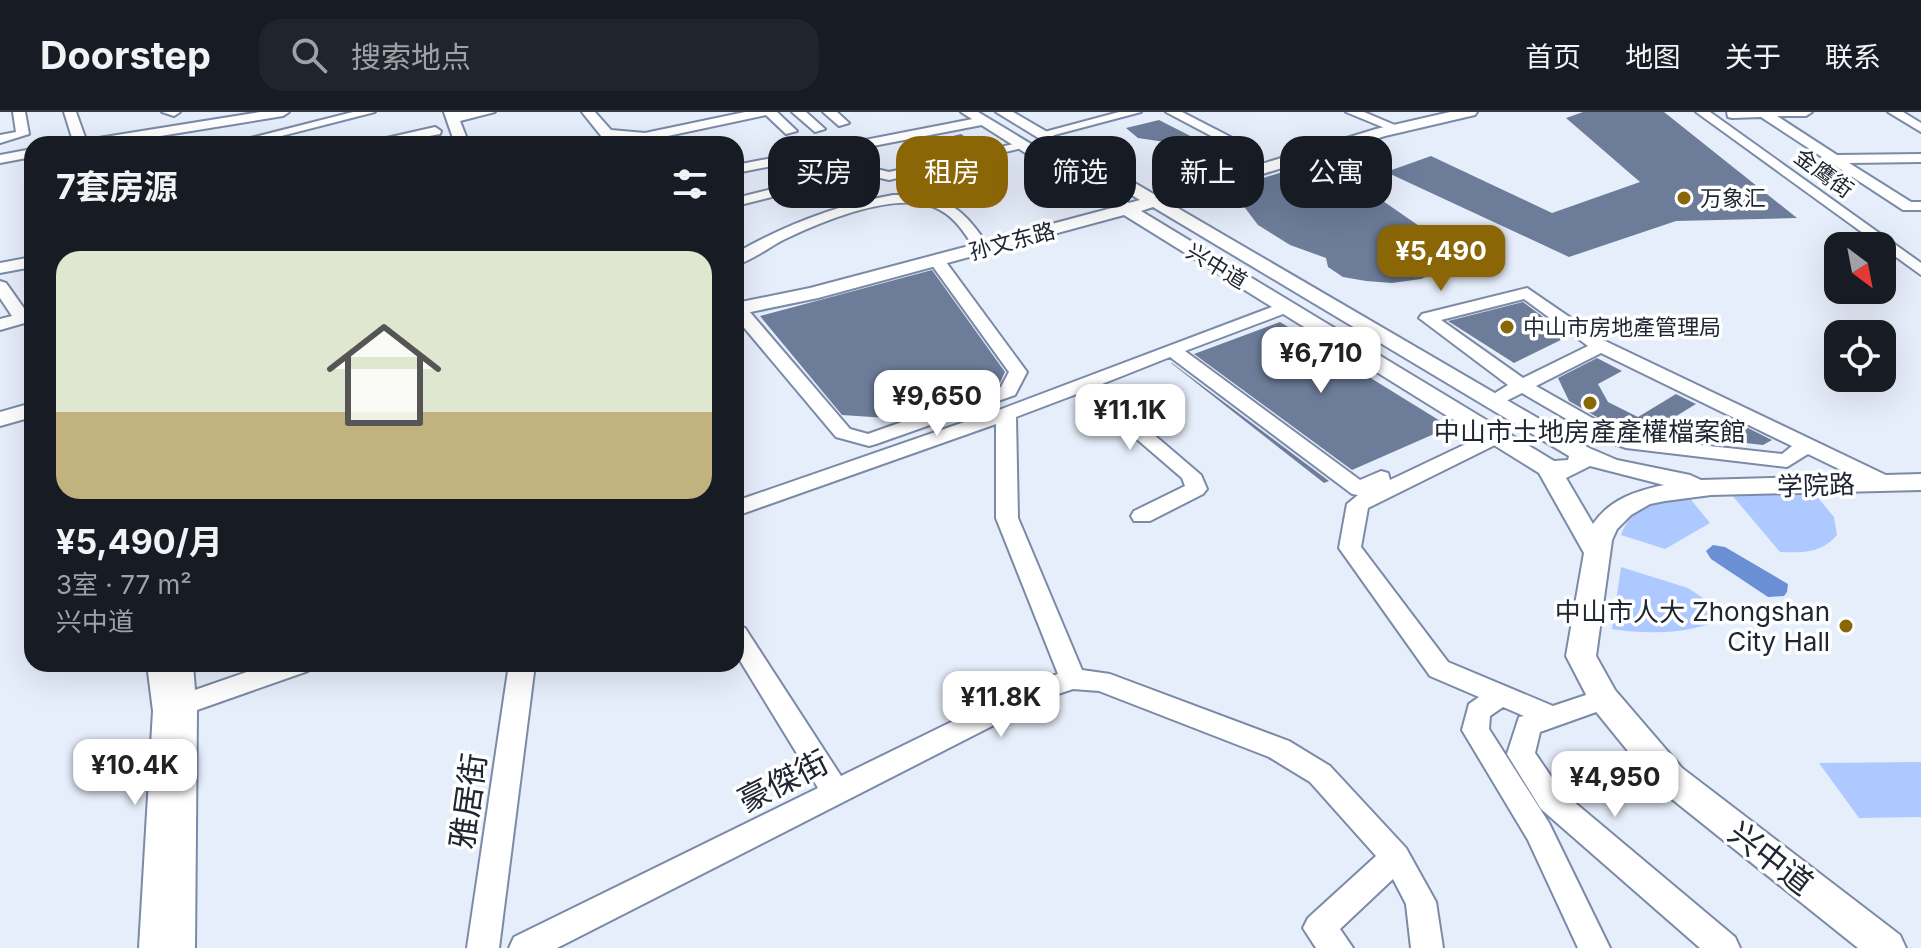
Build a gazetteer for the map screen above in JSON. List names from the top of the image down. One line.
{"streets":{"main road":["孙文东路","兴中道","学院路"],"street":["金鹰街","豪傑街","雅居街"]},"crossings":[["兴中道","学院路"]],"places":["万象汇","中山市房地產管理局","中山市土地房產產權檔案館","中山市人大 Zhongshan City Hall"],"north":"bottom right","page":{"header":"Doorstep","search":"搜索地点","nav":["首页","地图","关于","联系"],"chip":["买房","租房","筛选","新上","公寓"],"heading":"7套房源","price":["¥5,490","¥6,710","¥9,650","¥11.1K","¥11.8K","¥10.4K","¥4,950"],"list":[{"name":"¥5,490/月","note":"3室 · 77 m² · 兴中道"}]}}
